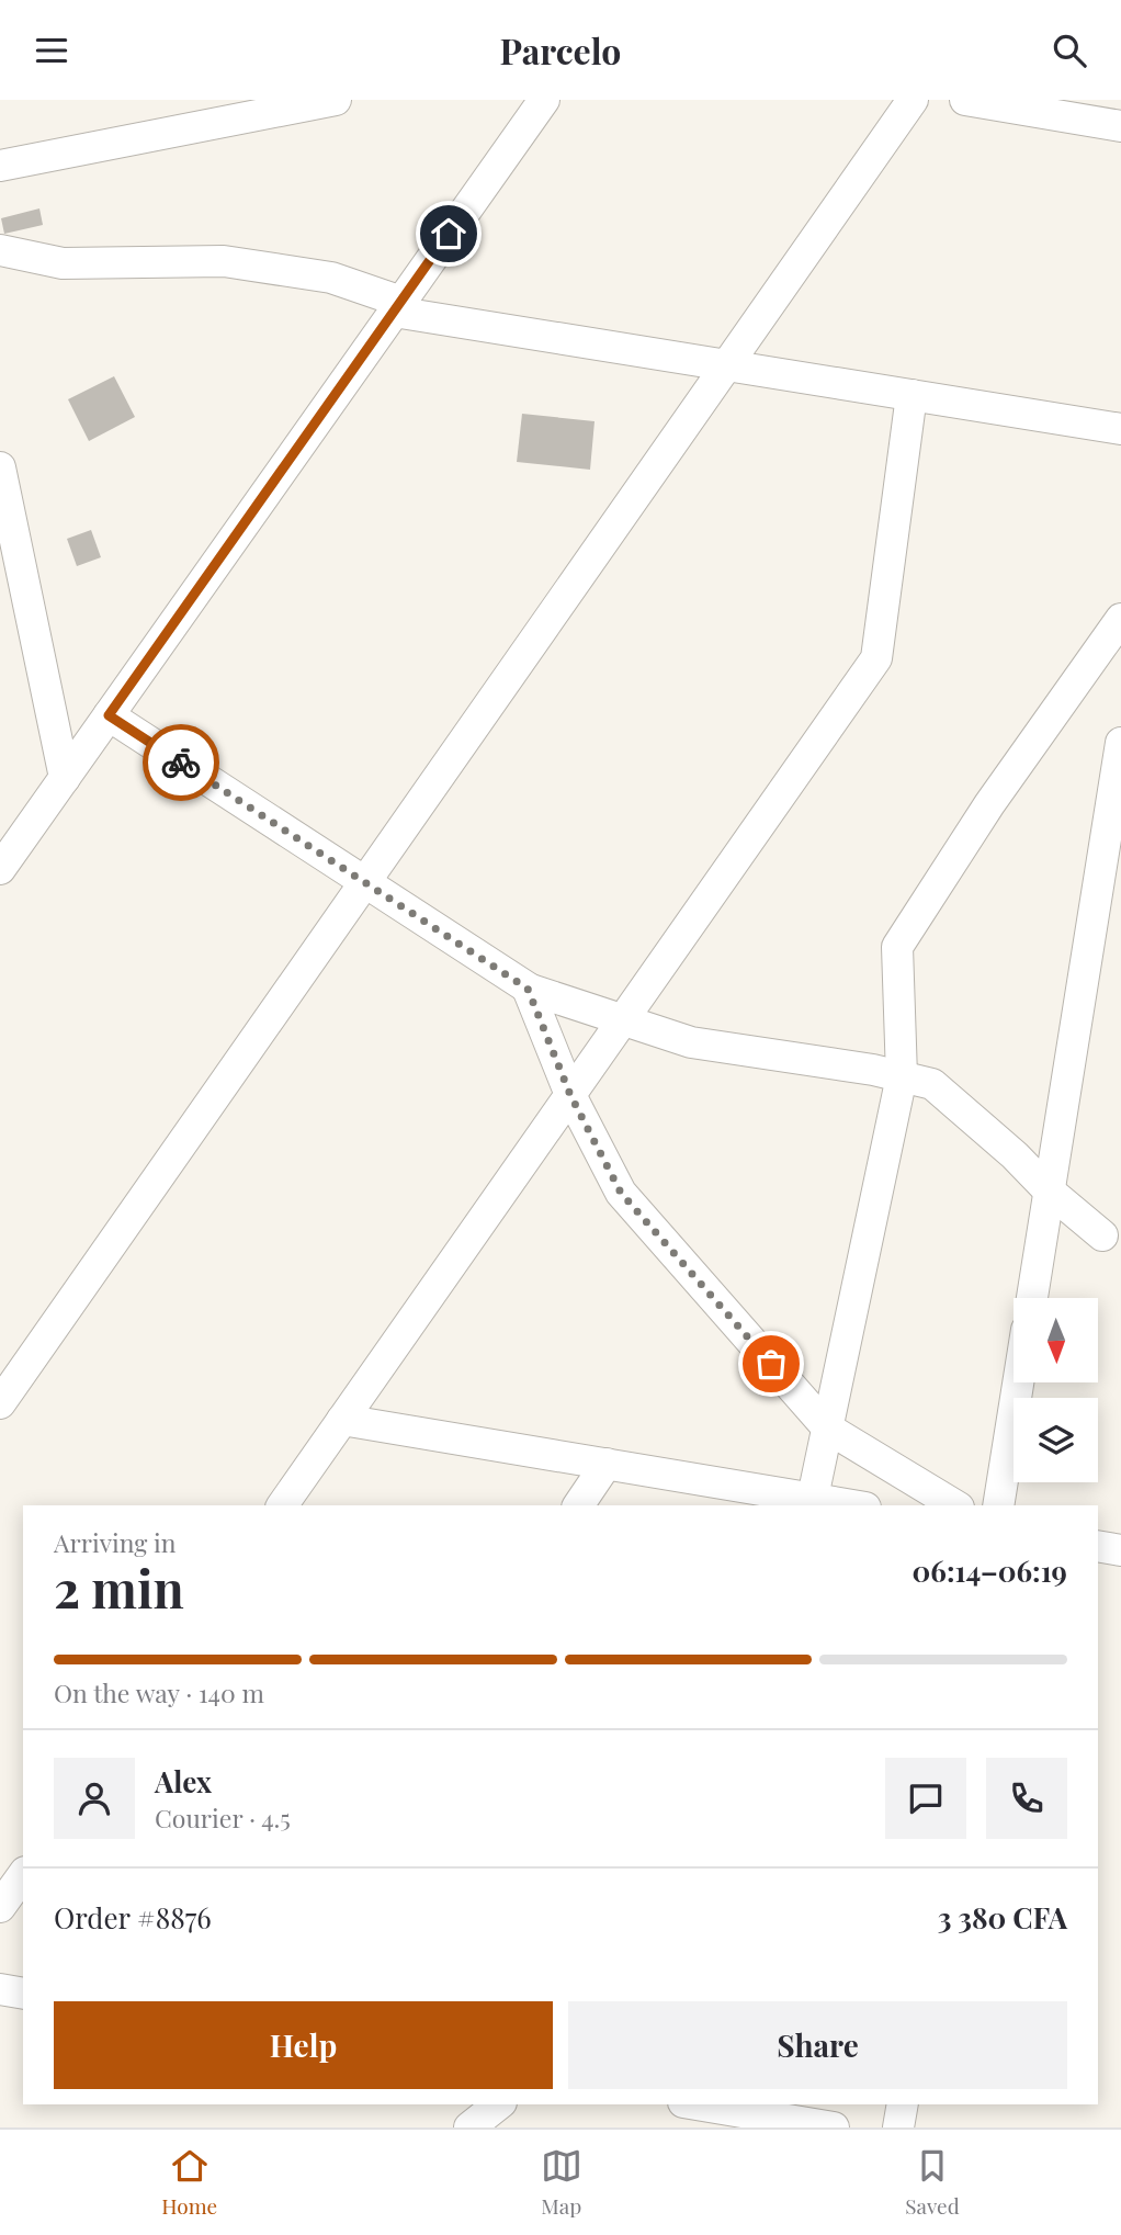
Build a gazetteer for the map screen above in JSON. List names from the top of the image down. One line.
{"north":"bottom","page":{"header":"Parcelo","heading":["2 min","Arriving in","06:14–06:19"],"panel":["Alex","Courier · 4.5","Order #8876","3 380 CFA"],"bar":"On the way · 140 m","buttons":["Help","Share"],"tabs":["Home","Map","Saved"]}}
